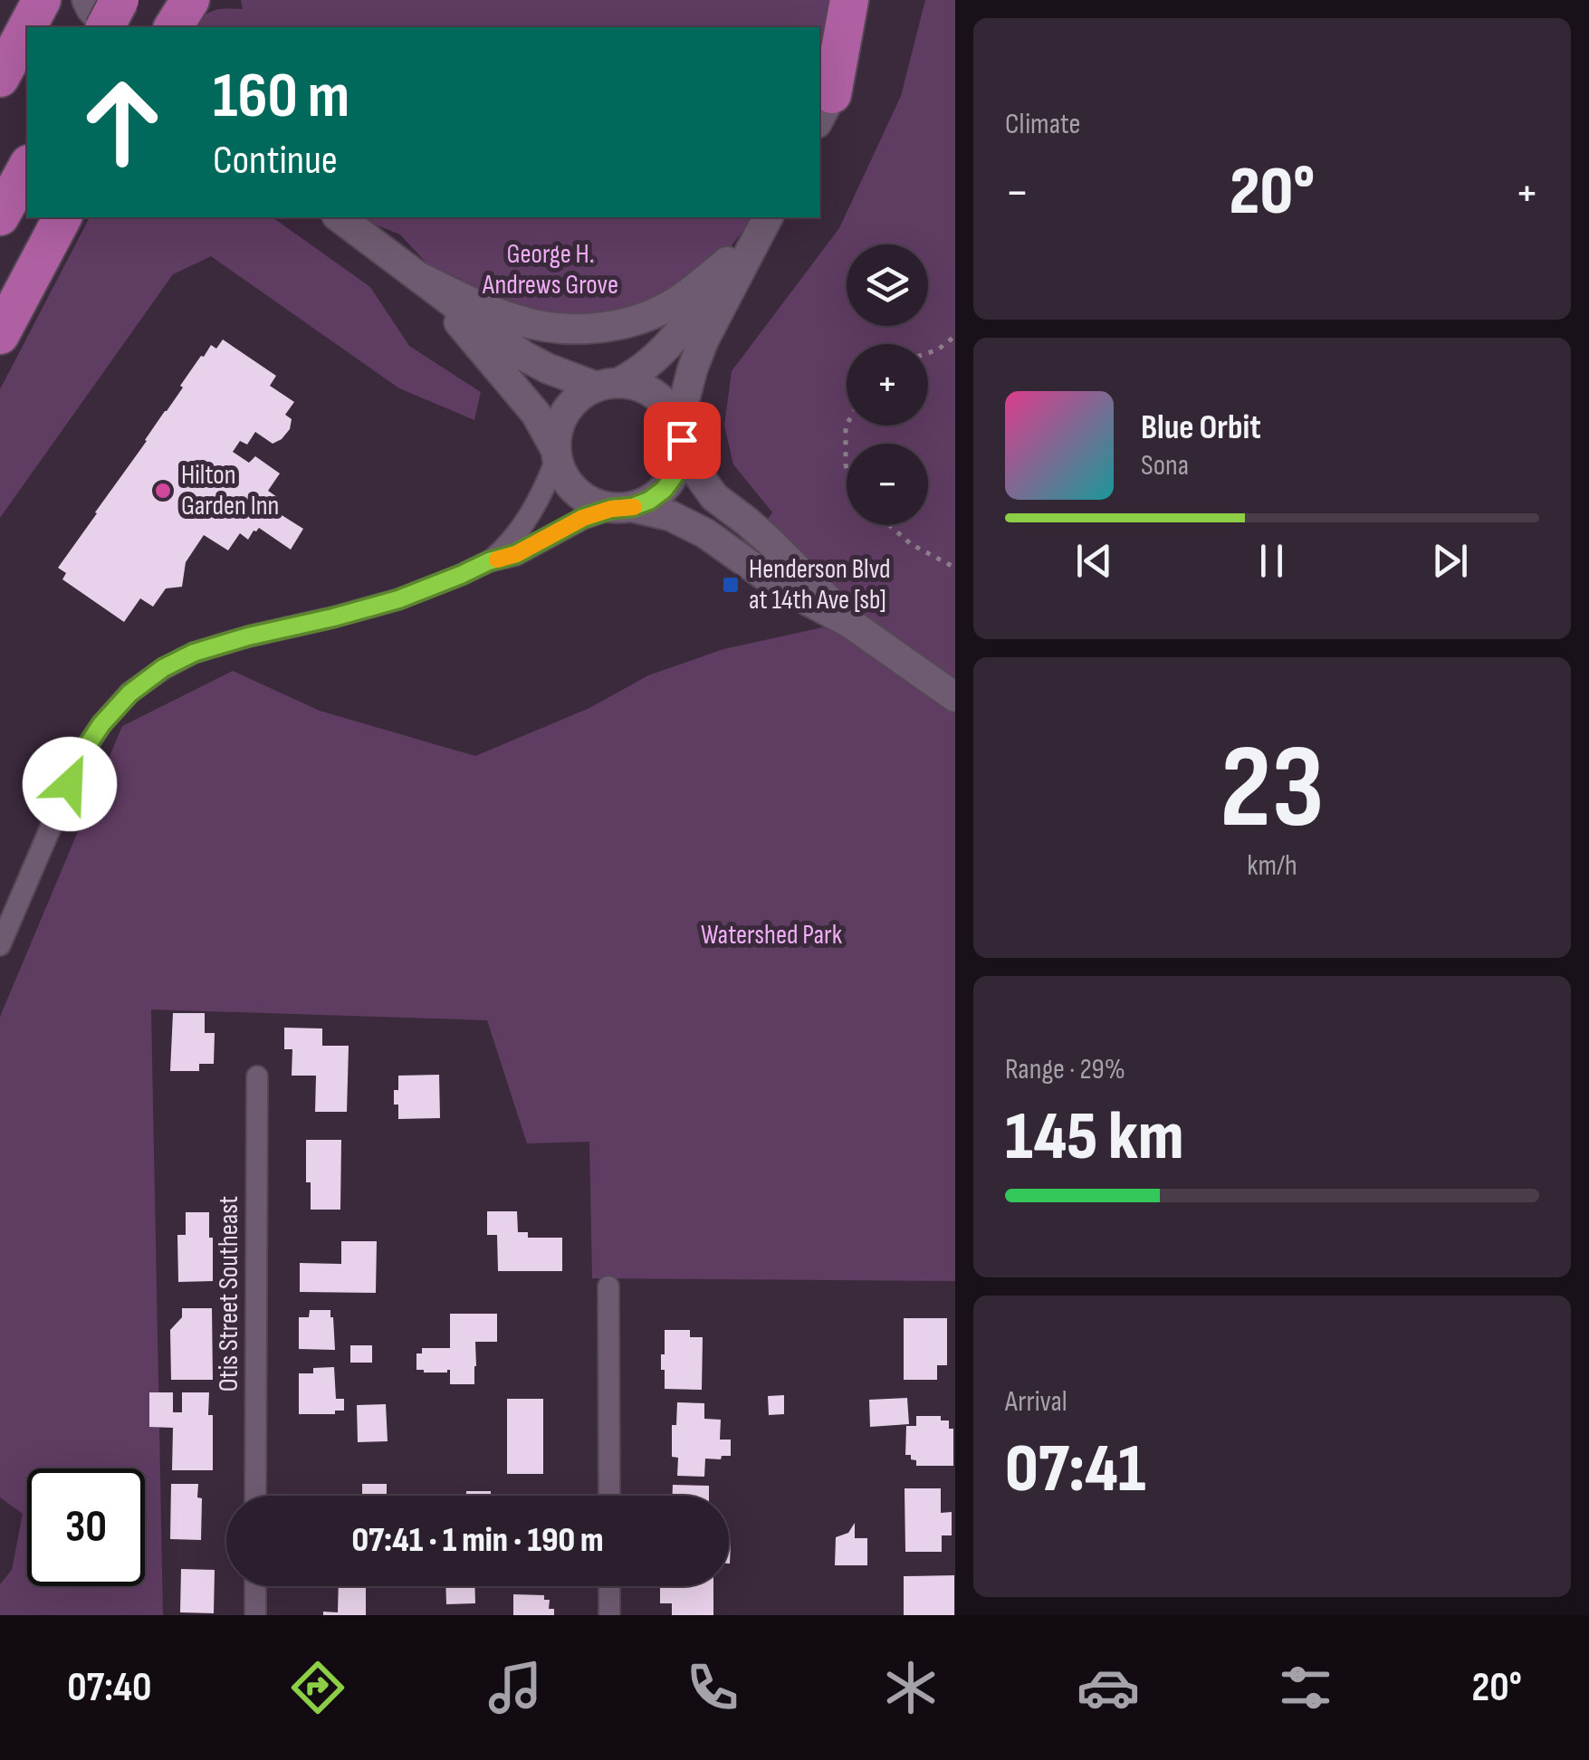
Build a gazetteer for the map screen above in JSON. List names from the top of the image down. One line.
{"streets":{"street":["Otis Street Southeast"]},"parks":["George H. Andrews Grove","Watershed Park"],"places":{"other":["Hilton Garden Inn"],"transit":["Henderson Blvd at 14th Ave [sb]"]},"page":{"tile":["Climate",["23","km/h"],["Range · 29%","145 km"],["Arrival","07:41"]],"turn":["160 m","Continue"],"heat":["−","20°","+"],"map_buttons":["+","−"],"song":["Blue Orbit","Sona"],"limit":"30","trip":"07:41 · 1 min · 190 m","tabs":["07:40","20°"]}}
